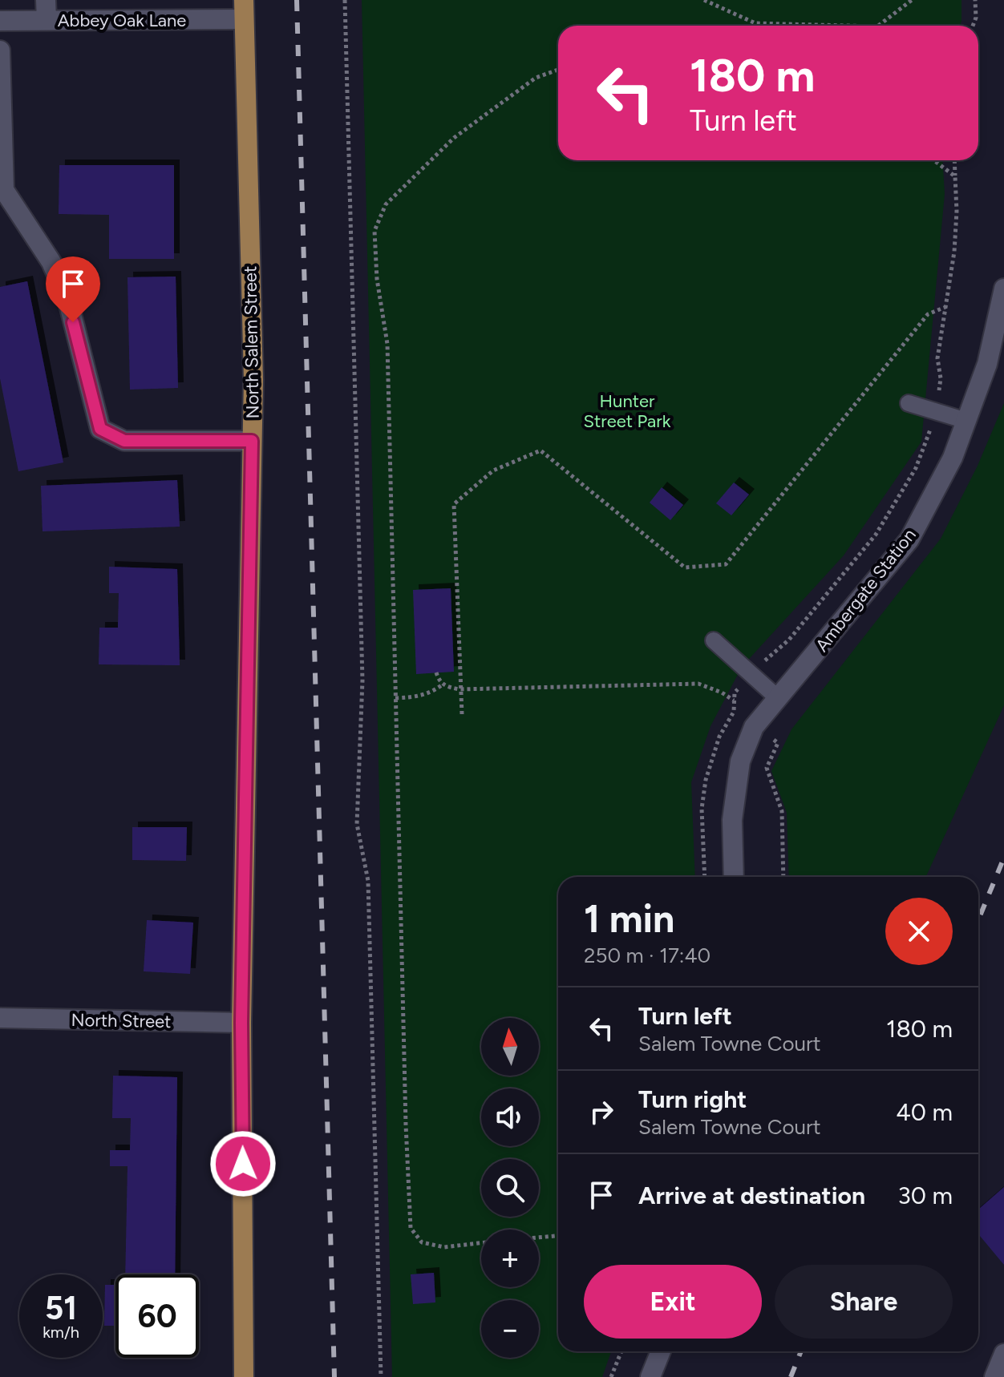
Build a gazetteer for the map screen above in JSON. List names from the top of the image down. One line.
{"streets":{"main road":["North Salem Street"],"street":["Abbey Oak Lane","Ambergate Station","North Street"]},"crossings":[["Abbey Oak Lane","North Salem Street"],["North Salem Street","North Street"]],"parks":["Hunter Street Park"],"north":"top","page":{"turn":["180 m","Turn left"],"heading":["1 min","250 m · 17:40"],"list":[{"name":"Turn left","note":"Salem Towne Court","value":"180 m"},{"name":"Turn right","note":"Salem Towne Court","value":"40 m"},{"name":"Arrive at destination","value":"30 m"}],"map_buttons":["+","−"],"buttons":["Exit","Share"],"speed":"51 km/h","limit":"60"}}
